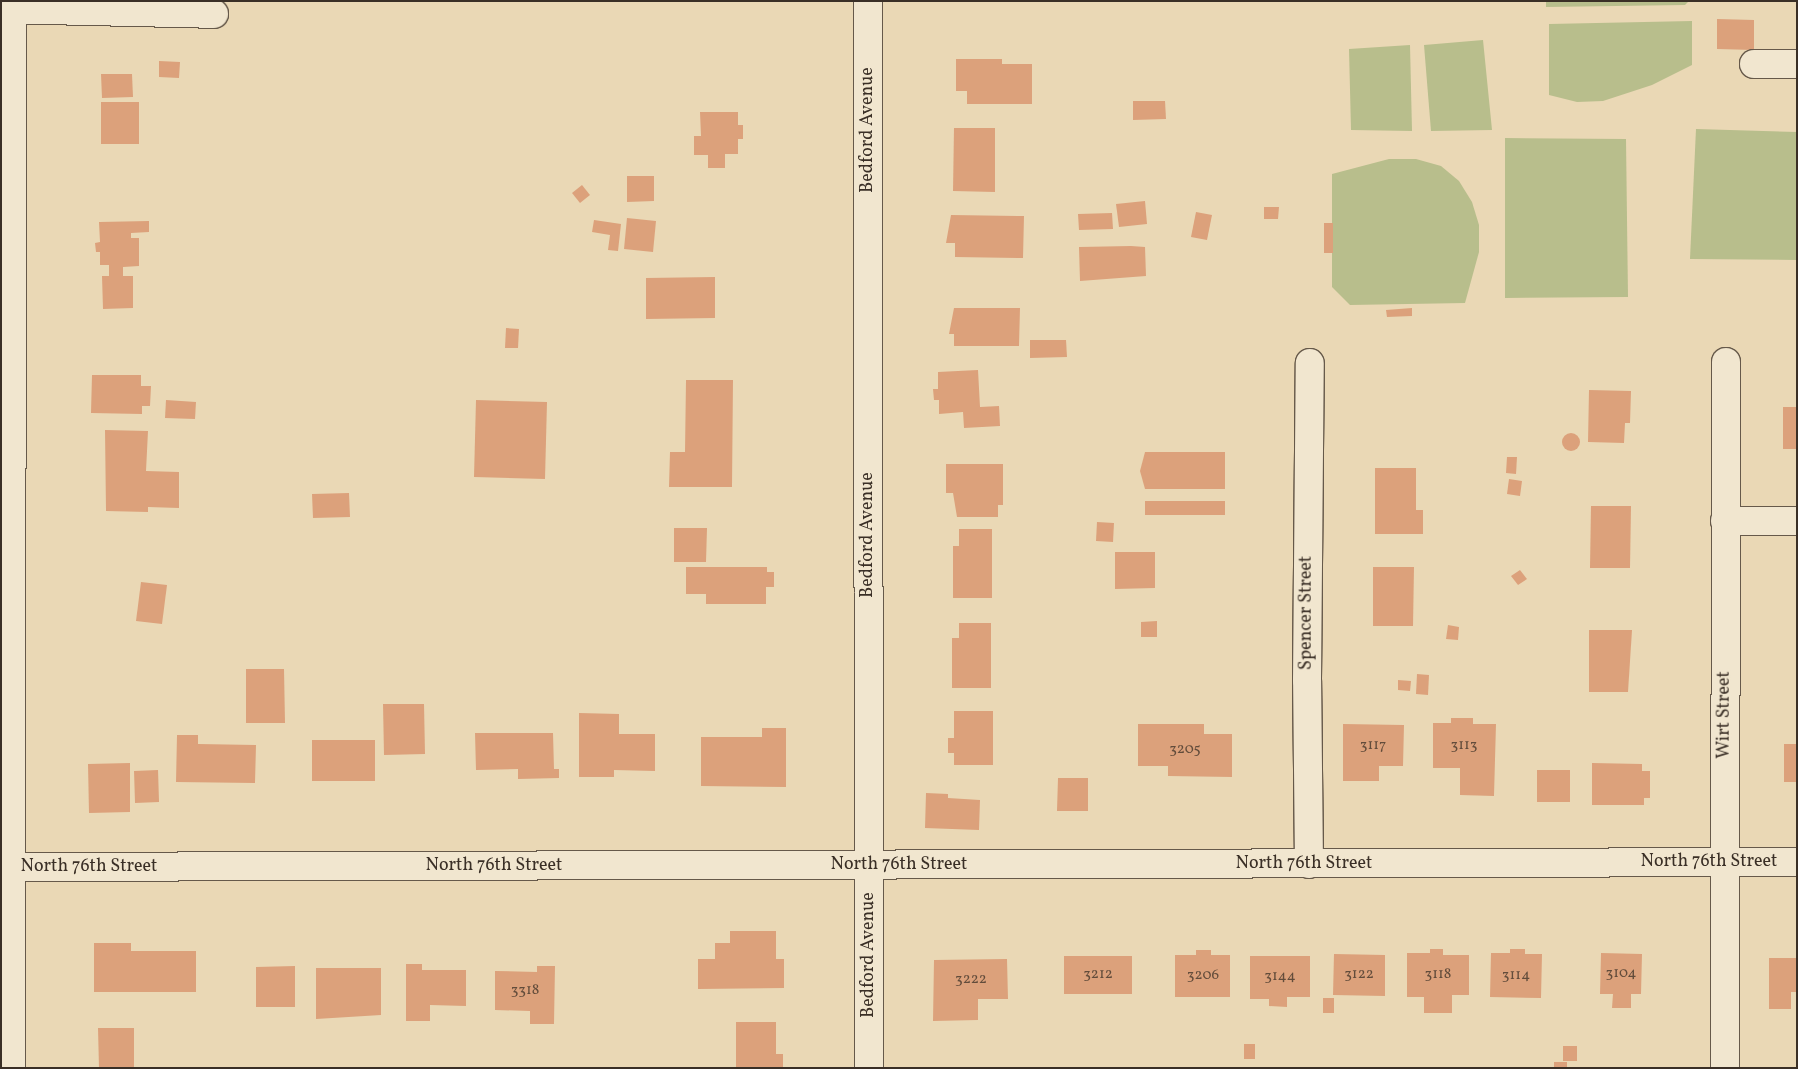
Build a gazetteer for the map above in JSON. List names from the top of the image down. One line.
{"streets":{"street":["Bedford Avenue","Spencer Street","Wirt Street","North 76th Street"]},"crossings":[["Bedford Avenue","North 76th Street"],["Spencer Street","North 76th Street"],["Wirt Street","North 76th Street"]],"house_numbers":["3117","3113","3205","3104","3212","3122","3118","3206","3114","3144","3222","3318"]}
